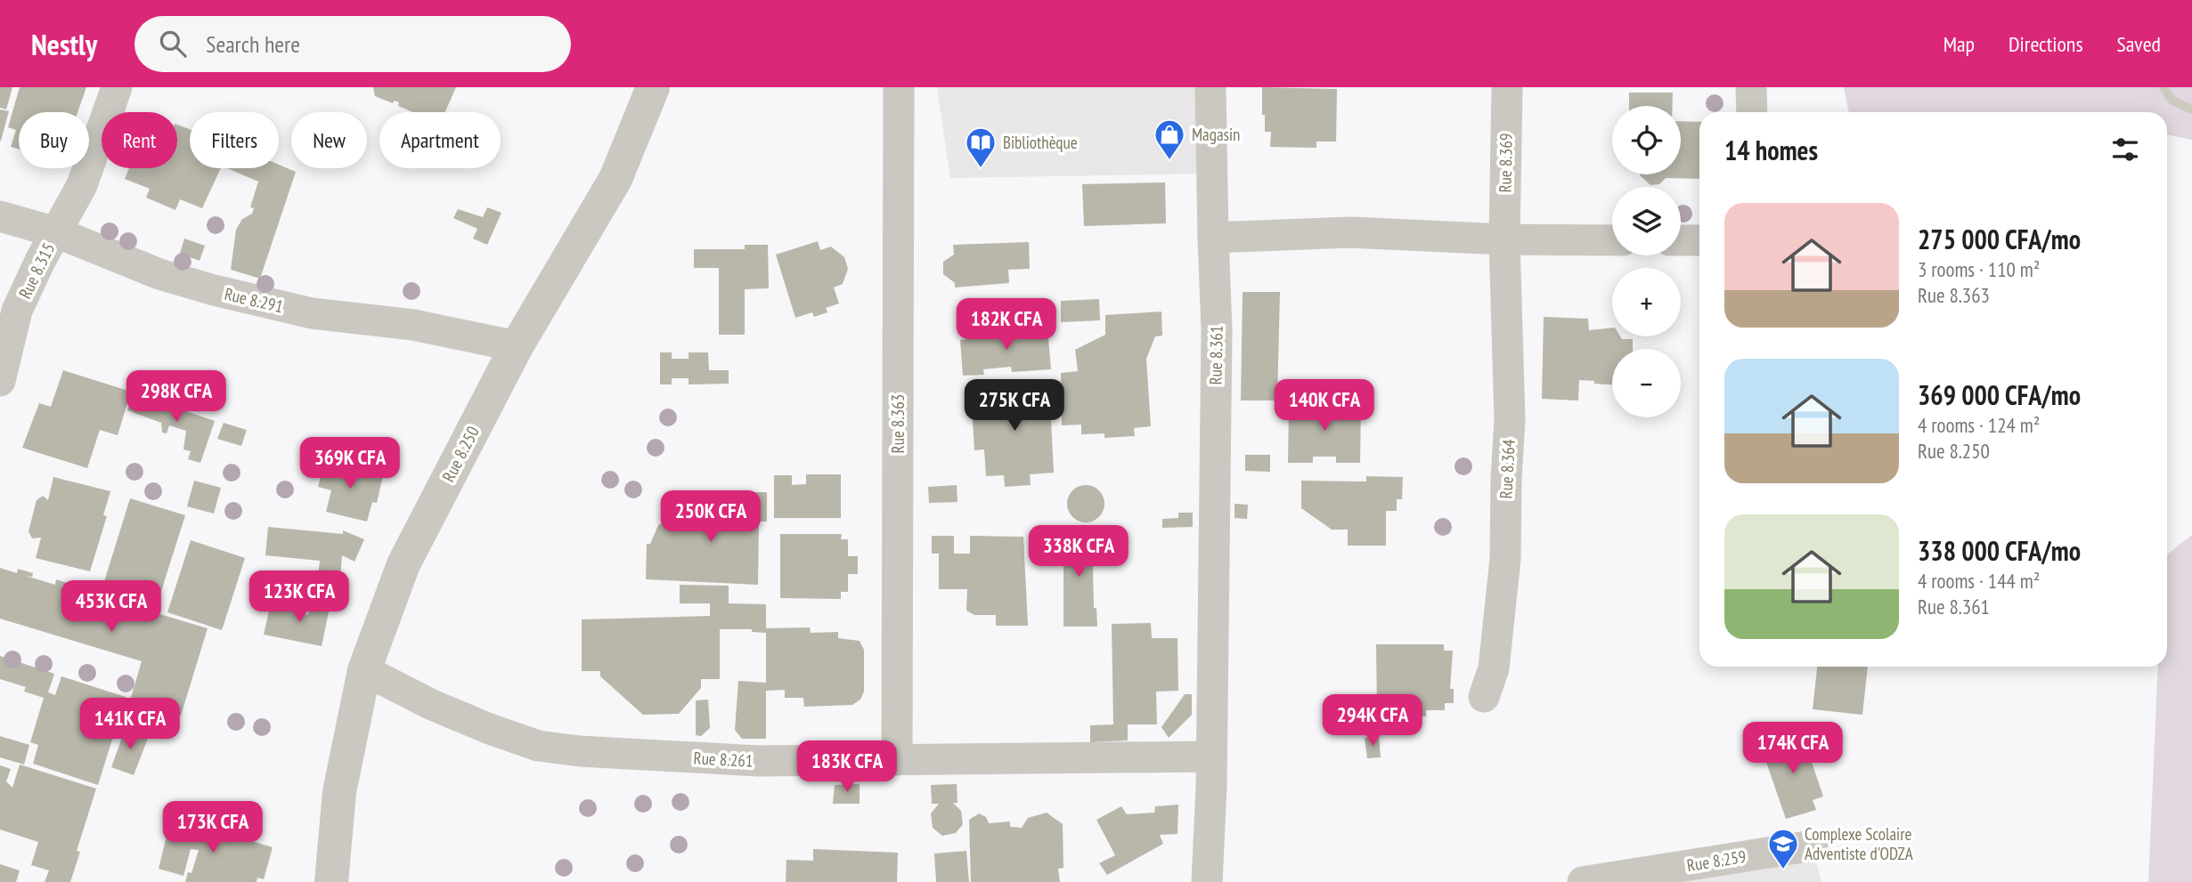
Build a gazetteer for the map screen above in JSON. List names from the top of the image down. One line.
{"streets":{"street":["Rue 8.369","Rue 8.315","Rue 8.291","Rue 8.361","Rue 8.363","Rue 8.250","Rue 8.364","Rue 8.261","Rue 8.259"]},"crossings":[["Rue 8.369","Rue 8.364"],["Rue 8.315","Rue 8.291"],["Rue 8.291","Rue 8.250"],["Rue 8.361","Rue 8.261"],["Rue 8.363","Rue 8.261"],["Rue 8.250","Rue 8.261"]],"places":{"shop":["Magasin"],"library":["Bibliothèque"],"school or university":["Complexe Scolaire Adventiste d'ODZA"]},"page":{"header":"Nestly","search":"Search here","nav":["Map","Directions","Saved"],"map_buttons":["+","−"],"chip":["Buy","Rent","Filters","New","Apartment"],"heading":"14 homes","list":[{"name":"275 000 CFA/mo","note":"3 rooms · 110 m² · Rue 8.363"},{"name":"369 000 CFA/mo","note":"4 rooms · 124 m² · Rue 8.250"},{"name":"338 000 CFA/mo","note":"4 rooms · 144 m² · Rue 8.361"}],"price":["182K CFA","298K CFA","275K CFA","140K CFA","369K CFA","250K CFA","338K CFA","123K CFA","453K CFA","294K CFA","141K CFA","174K CFA","183K CFA","173K CFA"]}}
